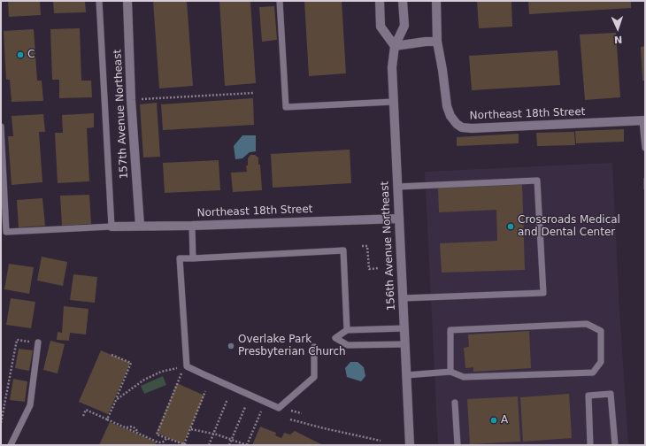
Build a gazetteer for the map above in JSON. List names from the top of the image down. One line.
{"streets":{"street":["157th Avenue Northeast","Northeast 18th Street","156th Avenue Northeast"]},"crossings":[["157th Avenue Northeast","Northeast 18th Street"],["Northeast 18th Street","156th Avenue Northeast"]],"places":["C","Crossroads Medical and Dental Center","Overlake Park Presbyterian Church","A"],"north":"bottom"}
